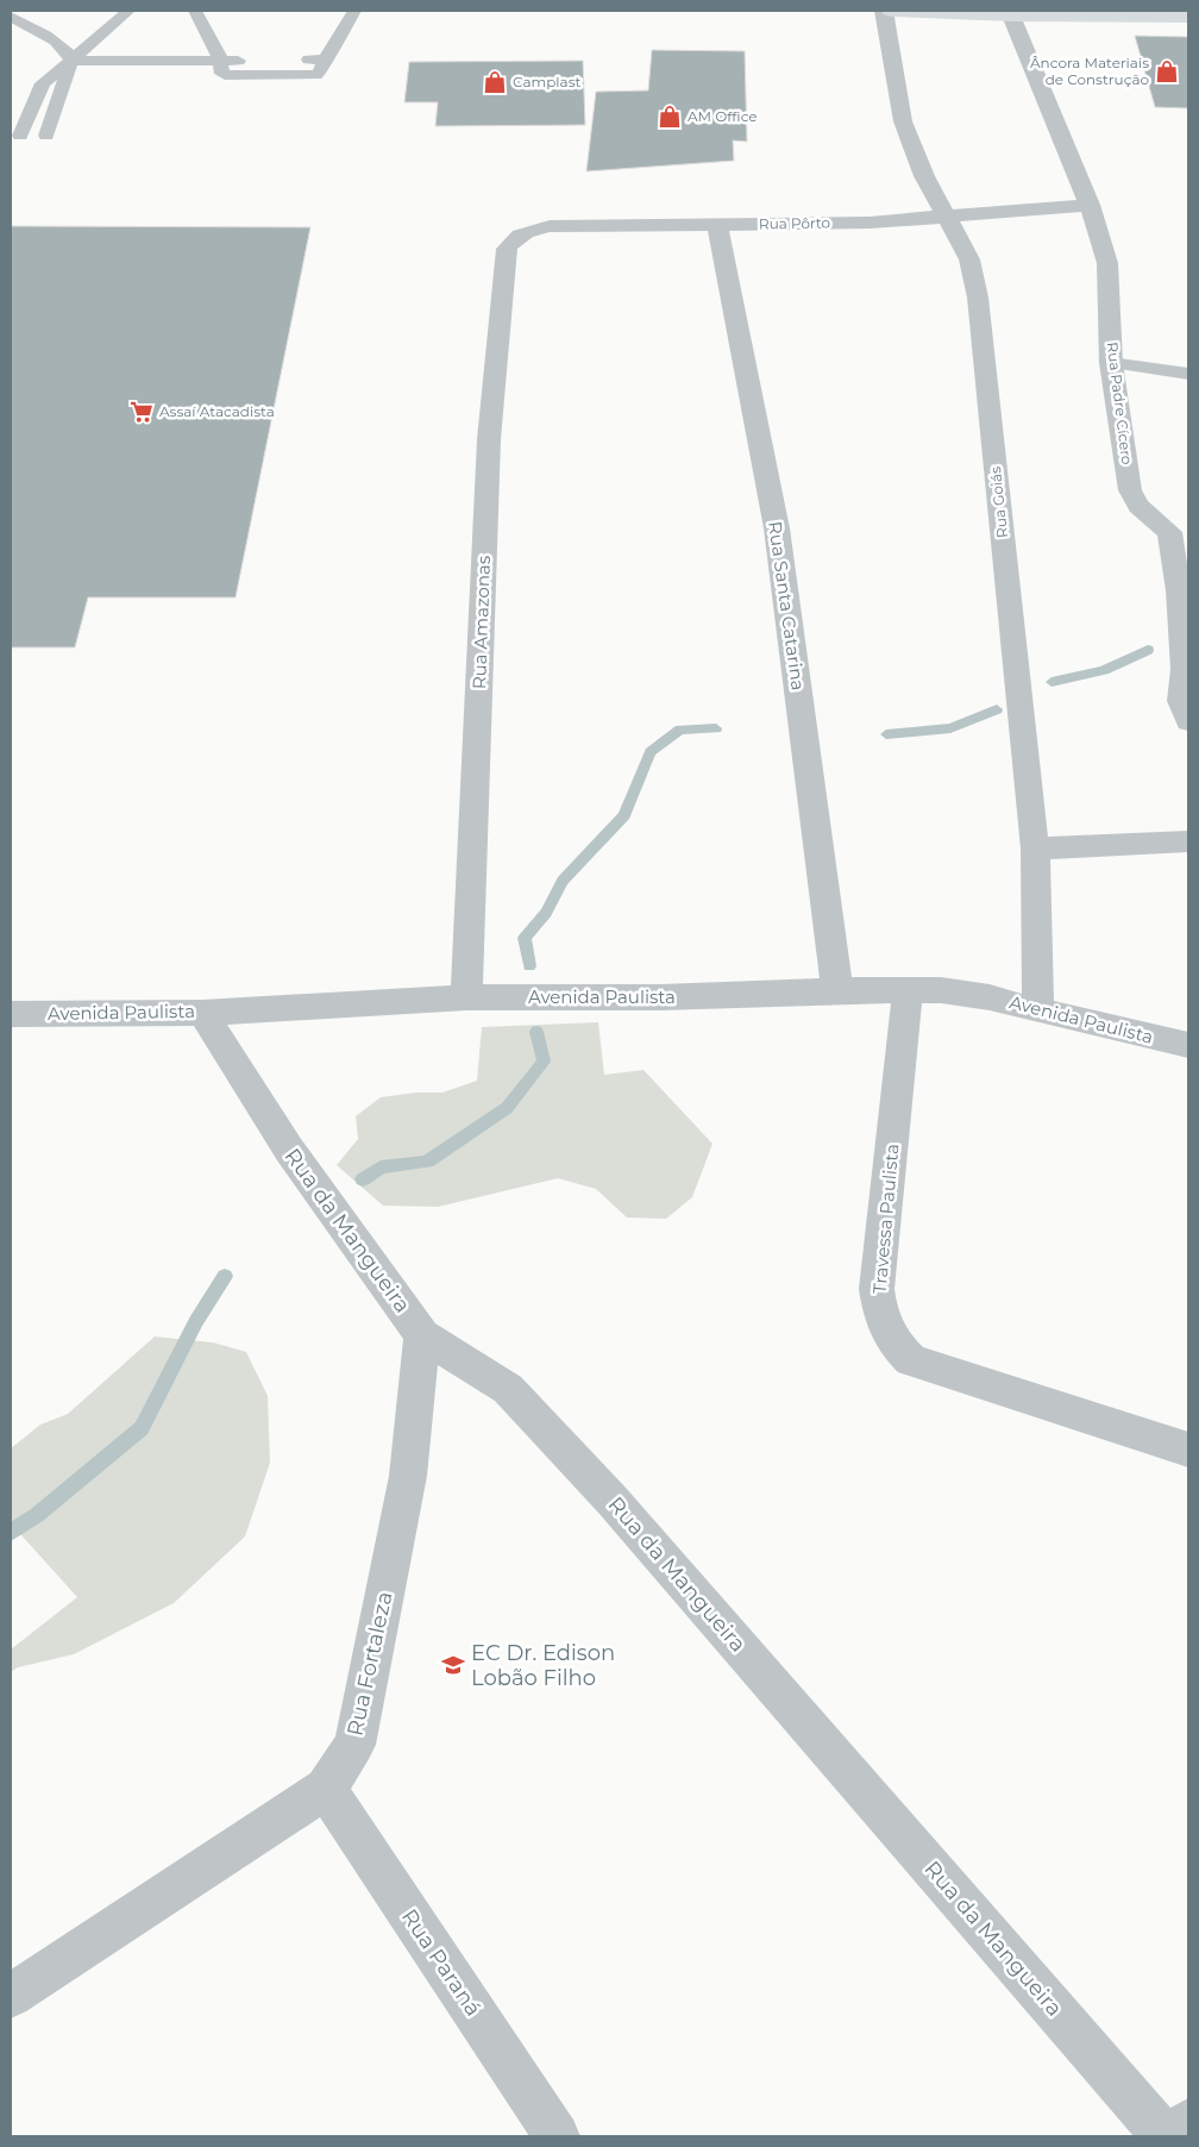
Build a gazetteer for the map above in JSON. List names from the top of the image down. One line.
{"streets":{"street":["Rua Pôrto","Rua Padre Cícero","Rua Goiás","Rua Santa Catarina","Rua Amazonas","Avenida Paulista","Travessa Paulista","Rua da Mangueira","Rua Fortaleza","Rua Paraná"]},"crossings":[["Rua Pôrto","Rua Padre Cícero"],["Rua Pôrto","Rua Goiás"],["Rua Pôrto","Rua Santa Catarina"],["Rua Pôrto","Rua Amazonas"],["Rua Goiás","Avenida Paulista"],["Rua Santa Catarina","Avenida Paulista"],["Rua Amazonas","Avenida Paulista"],["Avenida Paulista","Travessa Paulista"],["Avenida Paulista","Rua da Mangueira"],["Rua da Mangueira","Rua Fortaleza"],["Rua Fortaleza","Rua Paraná"]],"places":{"shop":["Âncora Materiais de Construção","Camplast","AM Office"],"supermarket":["Assaí Atacadista"],"school or university":["EC Dr. Edison Lobão Filho"]}}
